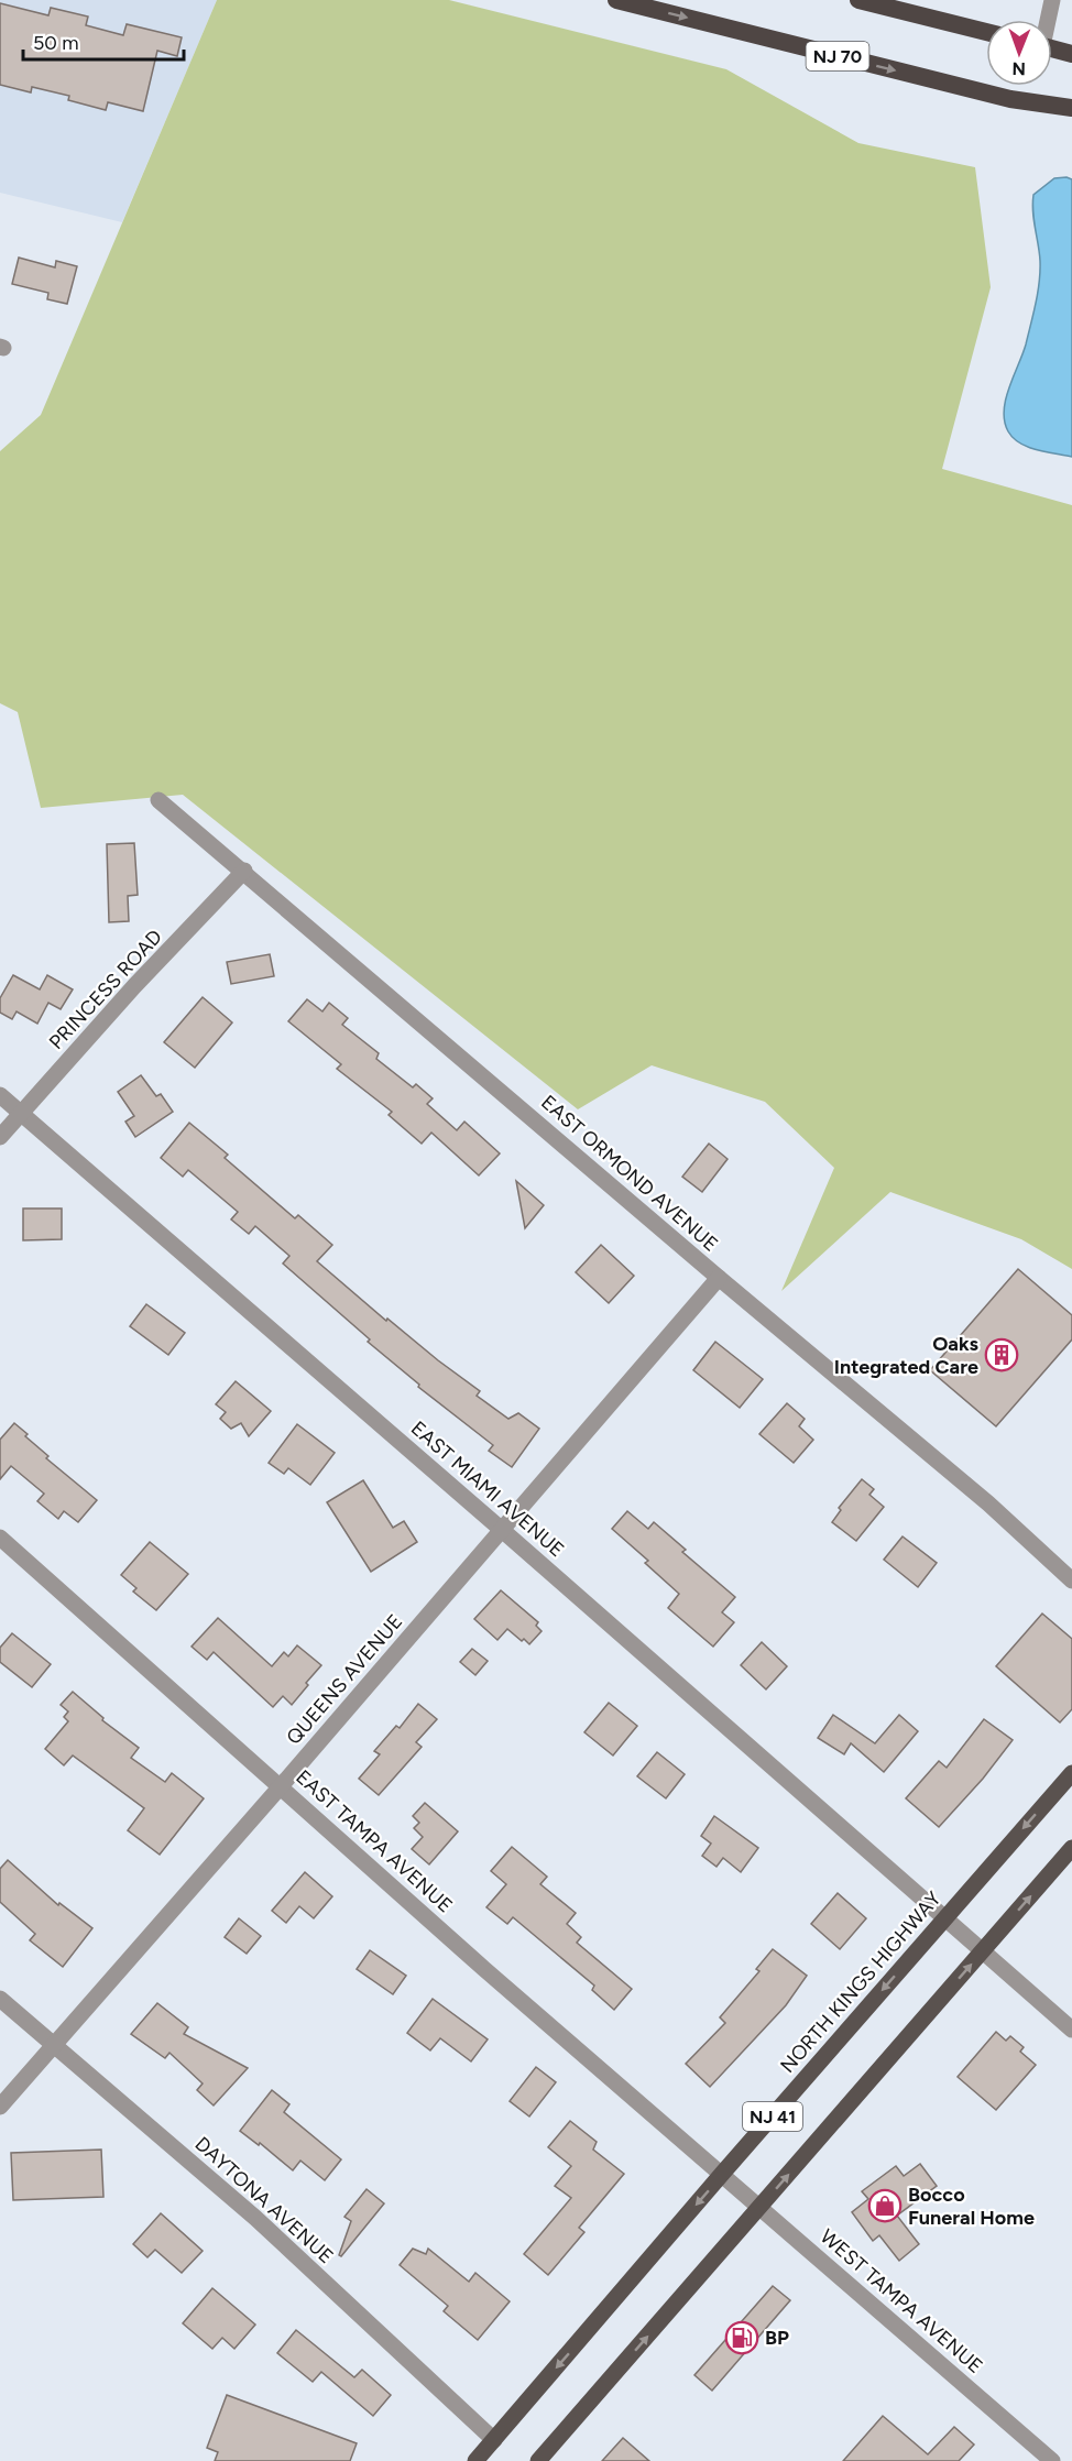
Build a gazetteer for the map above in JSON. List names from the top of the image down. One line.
{"streets":{"highway":["NJ 70"],"main road":["NORTH KINGS HIGHWAY","NJ 41"],"street":["PRINCESS ROAD","EAST ORMOND AVENUE","EAST MIAMI AVENUE","QUEENS AVENUE","EAST TAMPA AVENUE","DAYTONA AVENUE","WEST TAMPA AVENUE"]},"crossings":[["PRINCESS ROAD","EAST ORMOND AVENUE"],["PRINCESS ROAD","EAST MIAMI AVENUE"],["EAST ORMOND AVENUE","QUEENS AVENUE"],["EAST MIAMI AVENUE","QUEENS AVENUE"],["EAST MIAMI AVENUE","NORTH KINGS HIGHWAY"],["EAST MIAMI AVENUE","NJ 41"],["QUEENS AVENUE","EAST TAMPA AVENUE"],["QUEENS AVENUE","DAYTONA AVENUE"],["EAST TAMPA AVENUE","NORTH KINGS HIGHWAY"],["EAST TAMPA AVENUE","WEST TAMPA AVENUE"],["NORTH KINGS HIGHWAY","DAYTONA AVENUE"],["NORTH KINGS HIGHWAY","WEST TAMPA AVENUE"],["NJ 41","WEST TAMPA AVENUE"]],"places":{"building":["Oaks Integrated Care"],"shop":["Bocco Funeral Home"],"fuel station":["BP"]},"scale_bar":"50 m","north":"bottom"}
